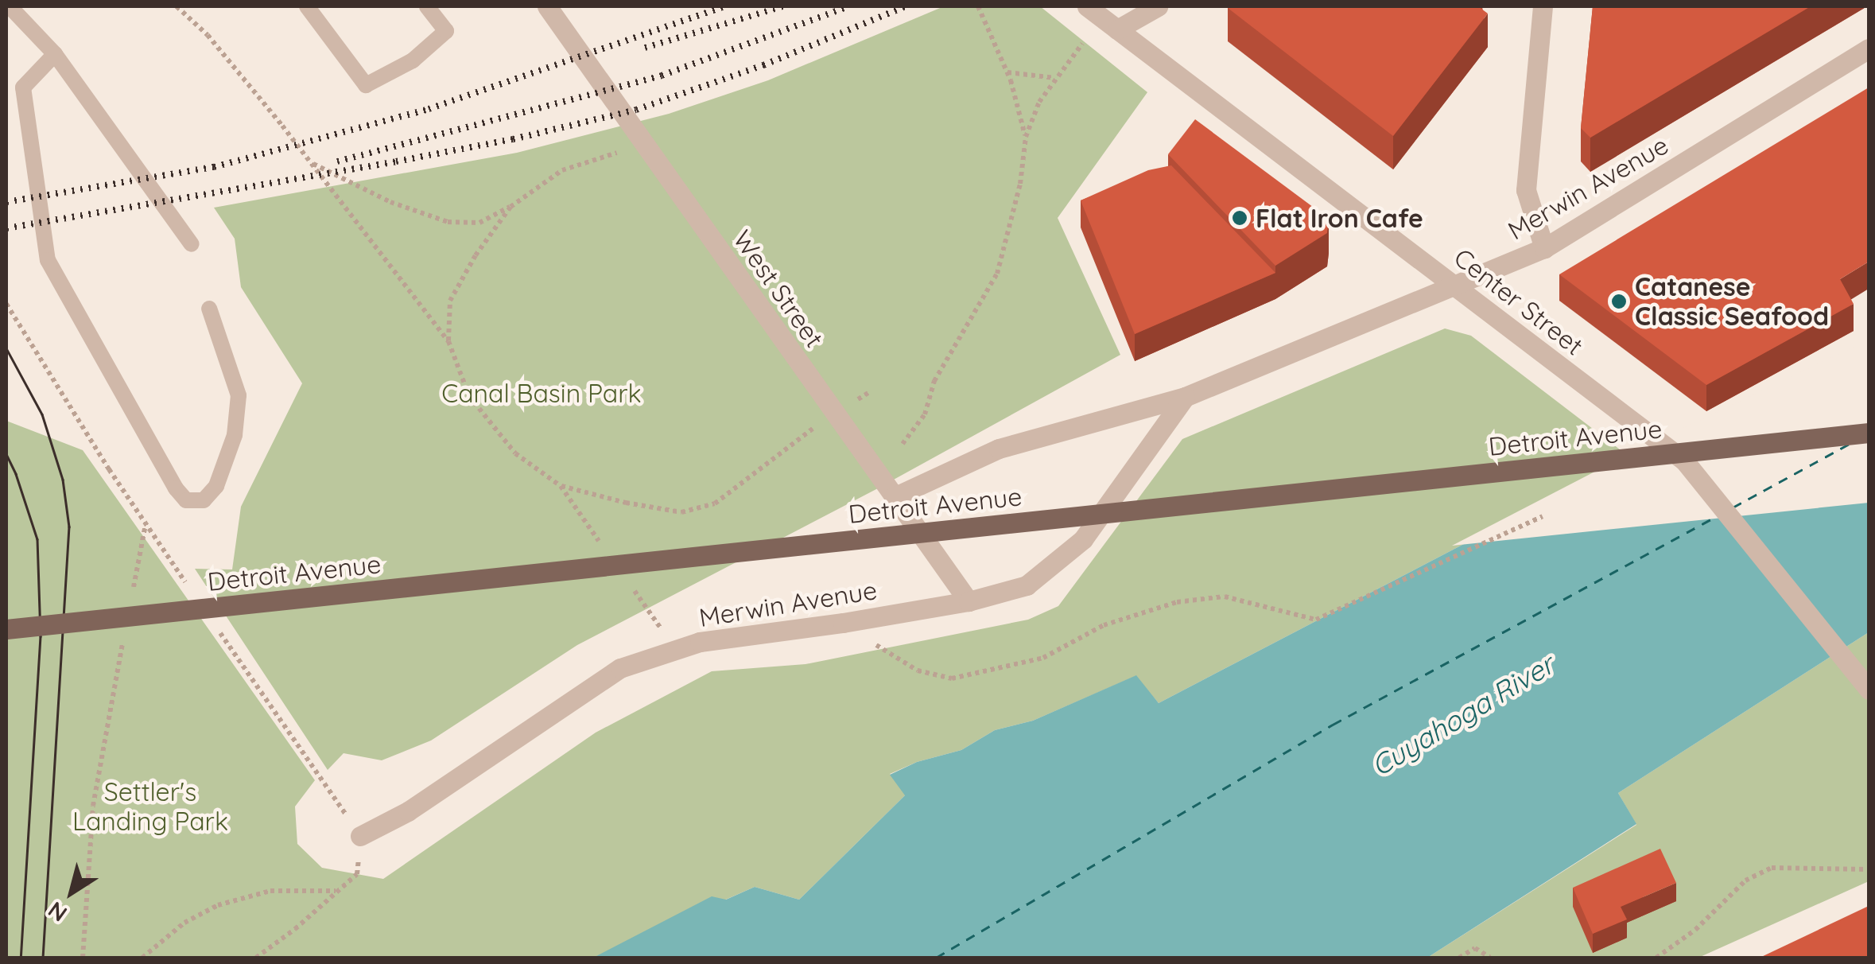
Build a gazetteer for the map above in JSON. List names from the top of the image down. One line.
{"streets":{"main road":["Detroit Avenue"],"street":["Merwin Avenue","West Street","Center Street"]},"crossings":[["Merwin Avenue","West Street"],["Merwin Avenue","Center Street"]],"water":["Cuyahoga River"],"parks":["Canal Basin Park","Settler's Landing Park"],"places":["Flat Iron Cafe","Catanese Classic Seafood"],"north":"bottom left"}
